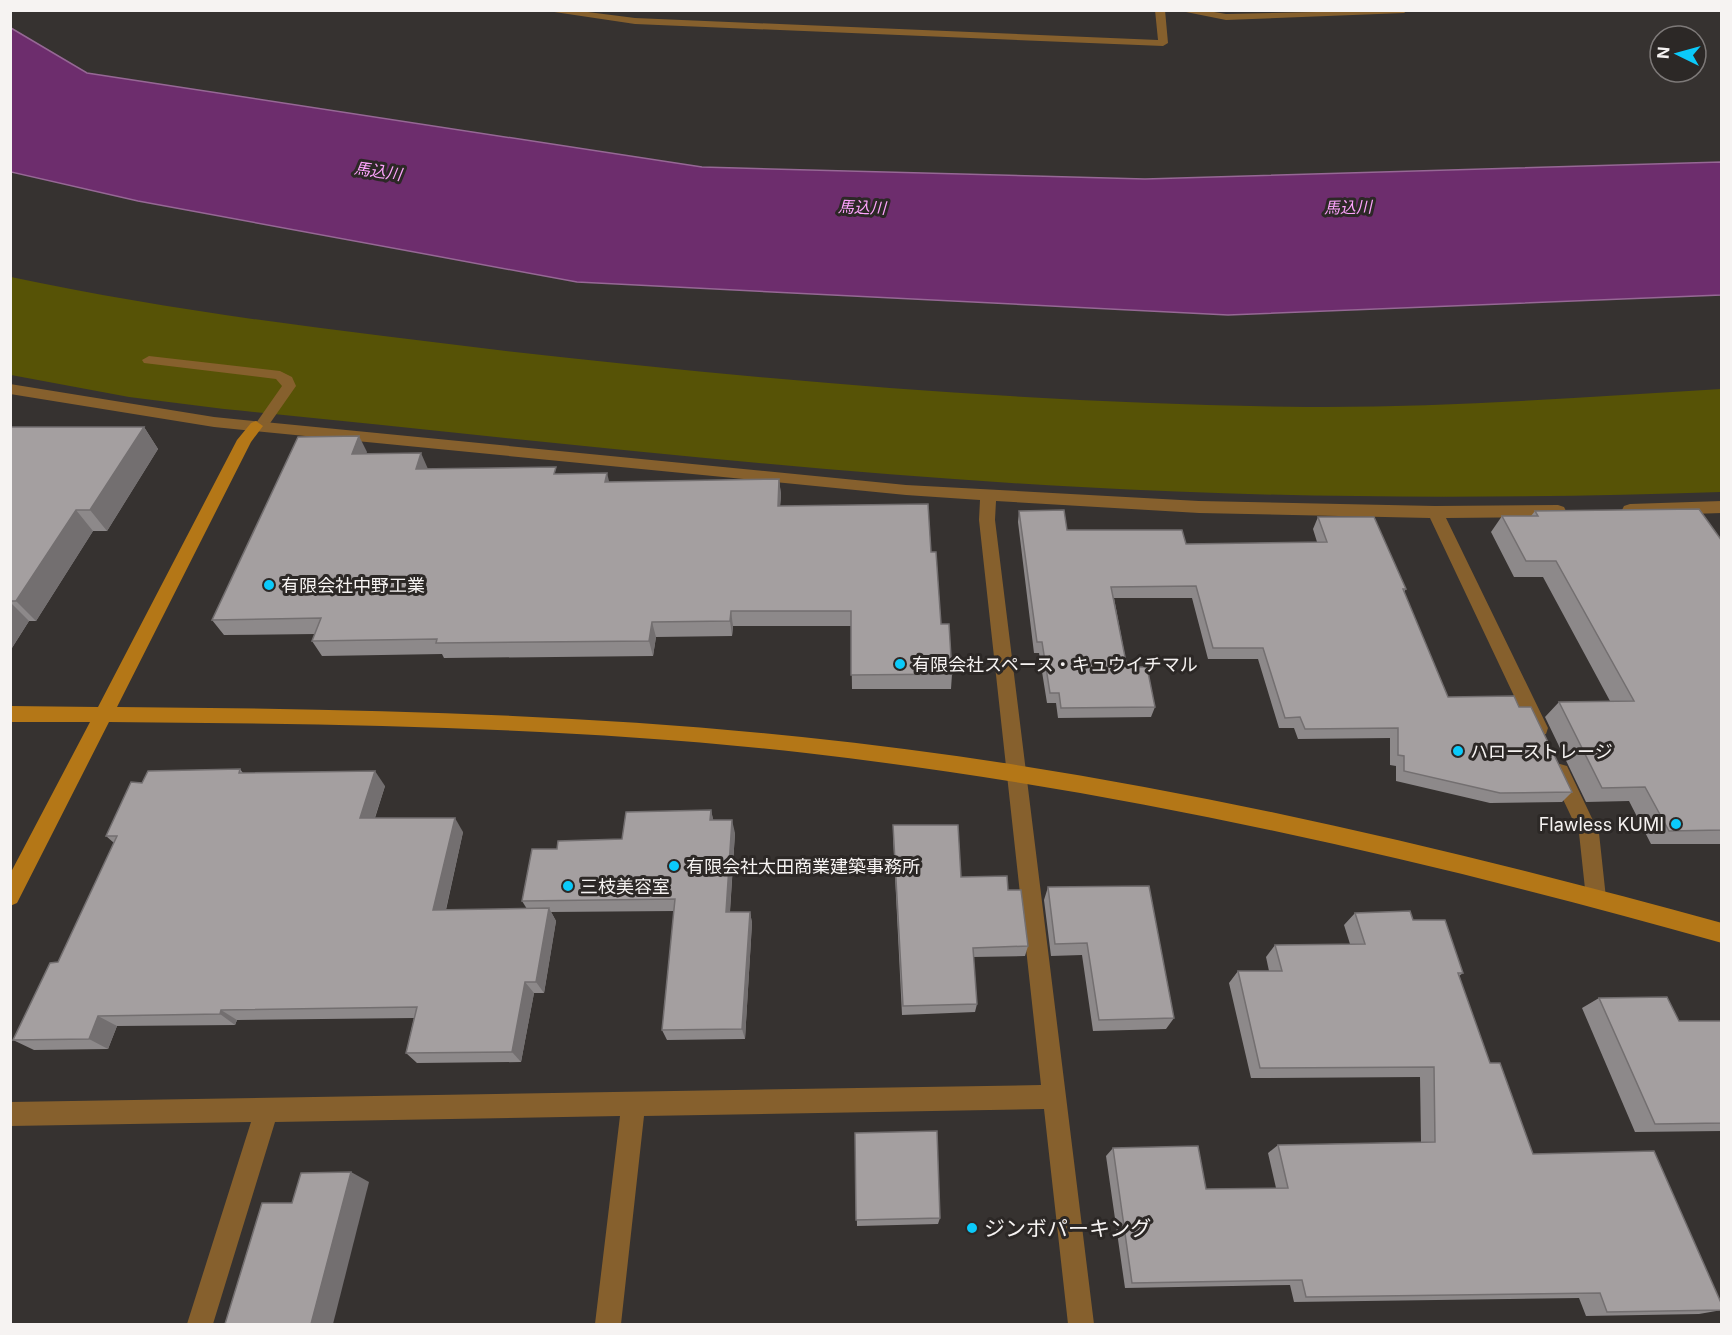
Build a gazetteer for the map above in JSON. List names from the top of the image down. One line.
{"water":["馬込川"],"places":["有限会社中野工業","有限会社スペース・キュウイチマル","ハローストレージ","Flawless KUMI","有限会社太田商業建築事務所","三枝美容室","ジンボパーキング"],"north":"left"}
